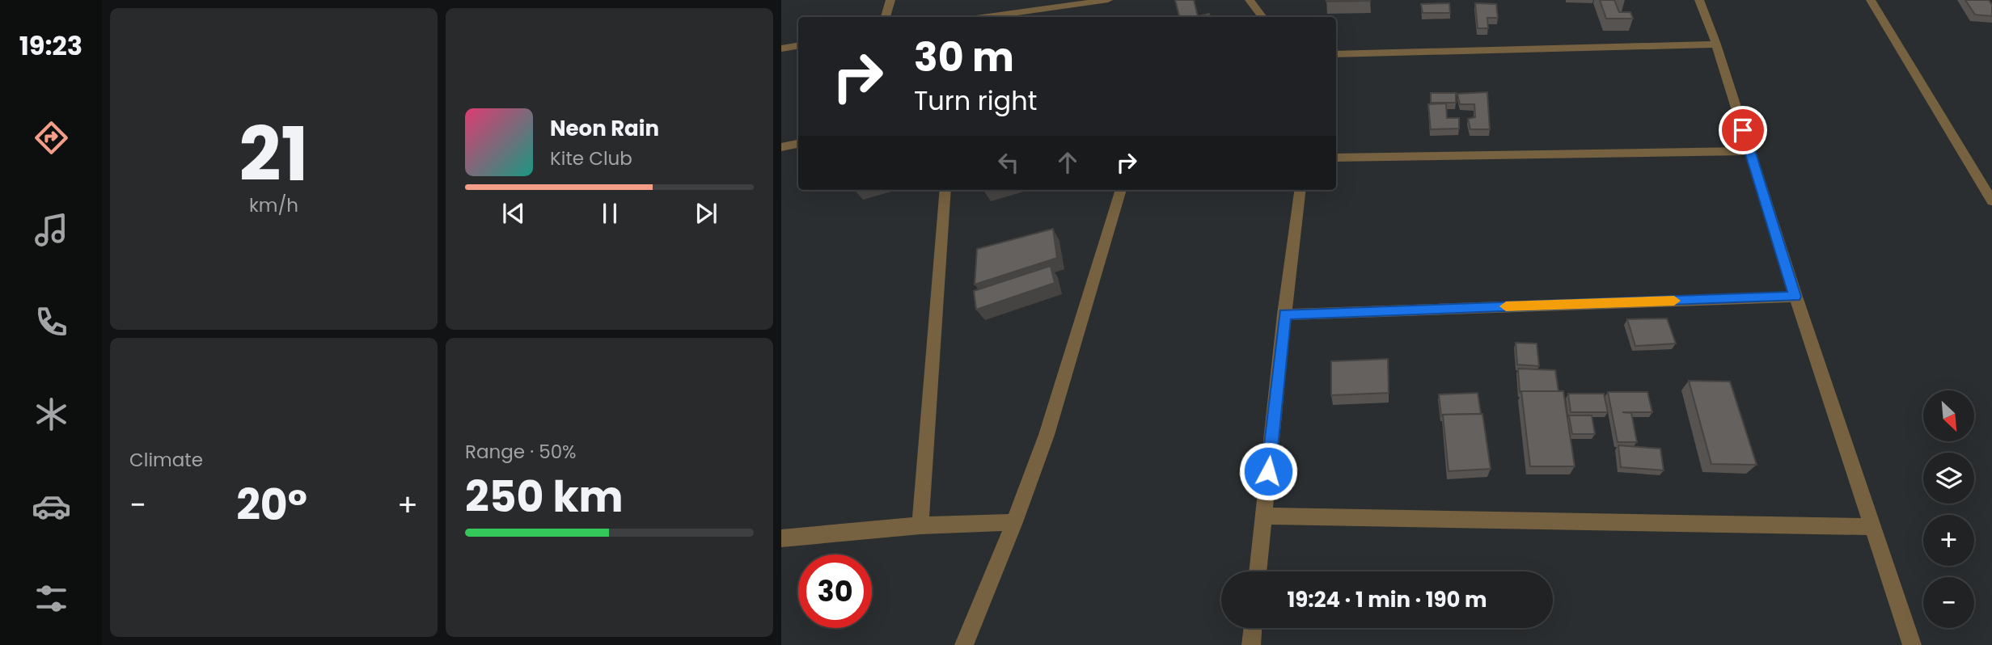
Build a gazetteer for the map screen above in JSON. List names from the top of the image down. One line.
{"north":"bottom right","page":{"tabs":"19:23","tile":[["21","km/h"],"Climate",["Range · 50%","250 km"]],"turn":["30 m","Turn right"],"song":["Neon Rain","Kite Club"],"map_buttons":["+","−"],"heat":["−","20°","+"],"limit":"30","trip":"19:24 · 1 min · 190 m"}}
